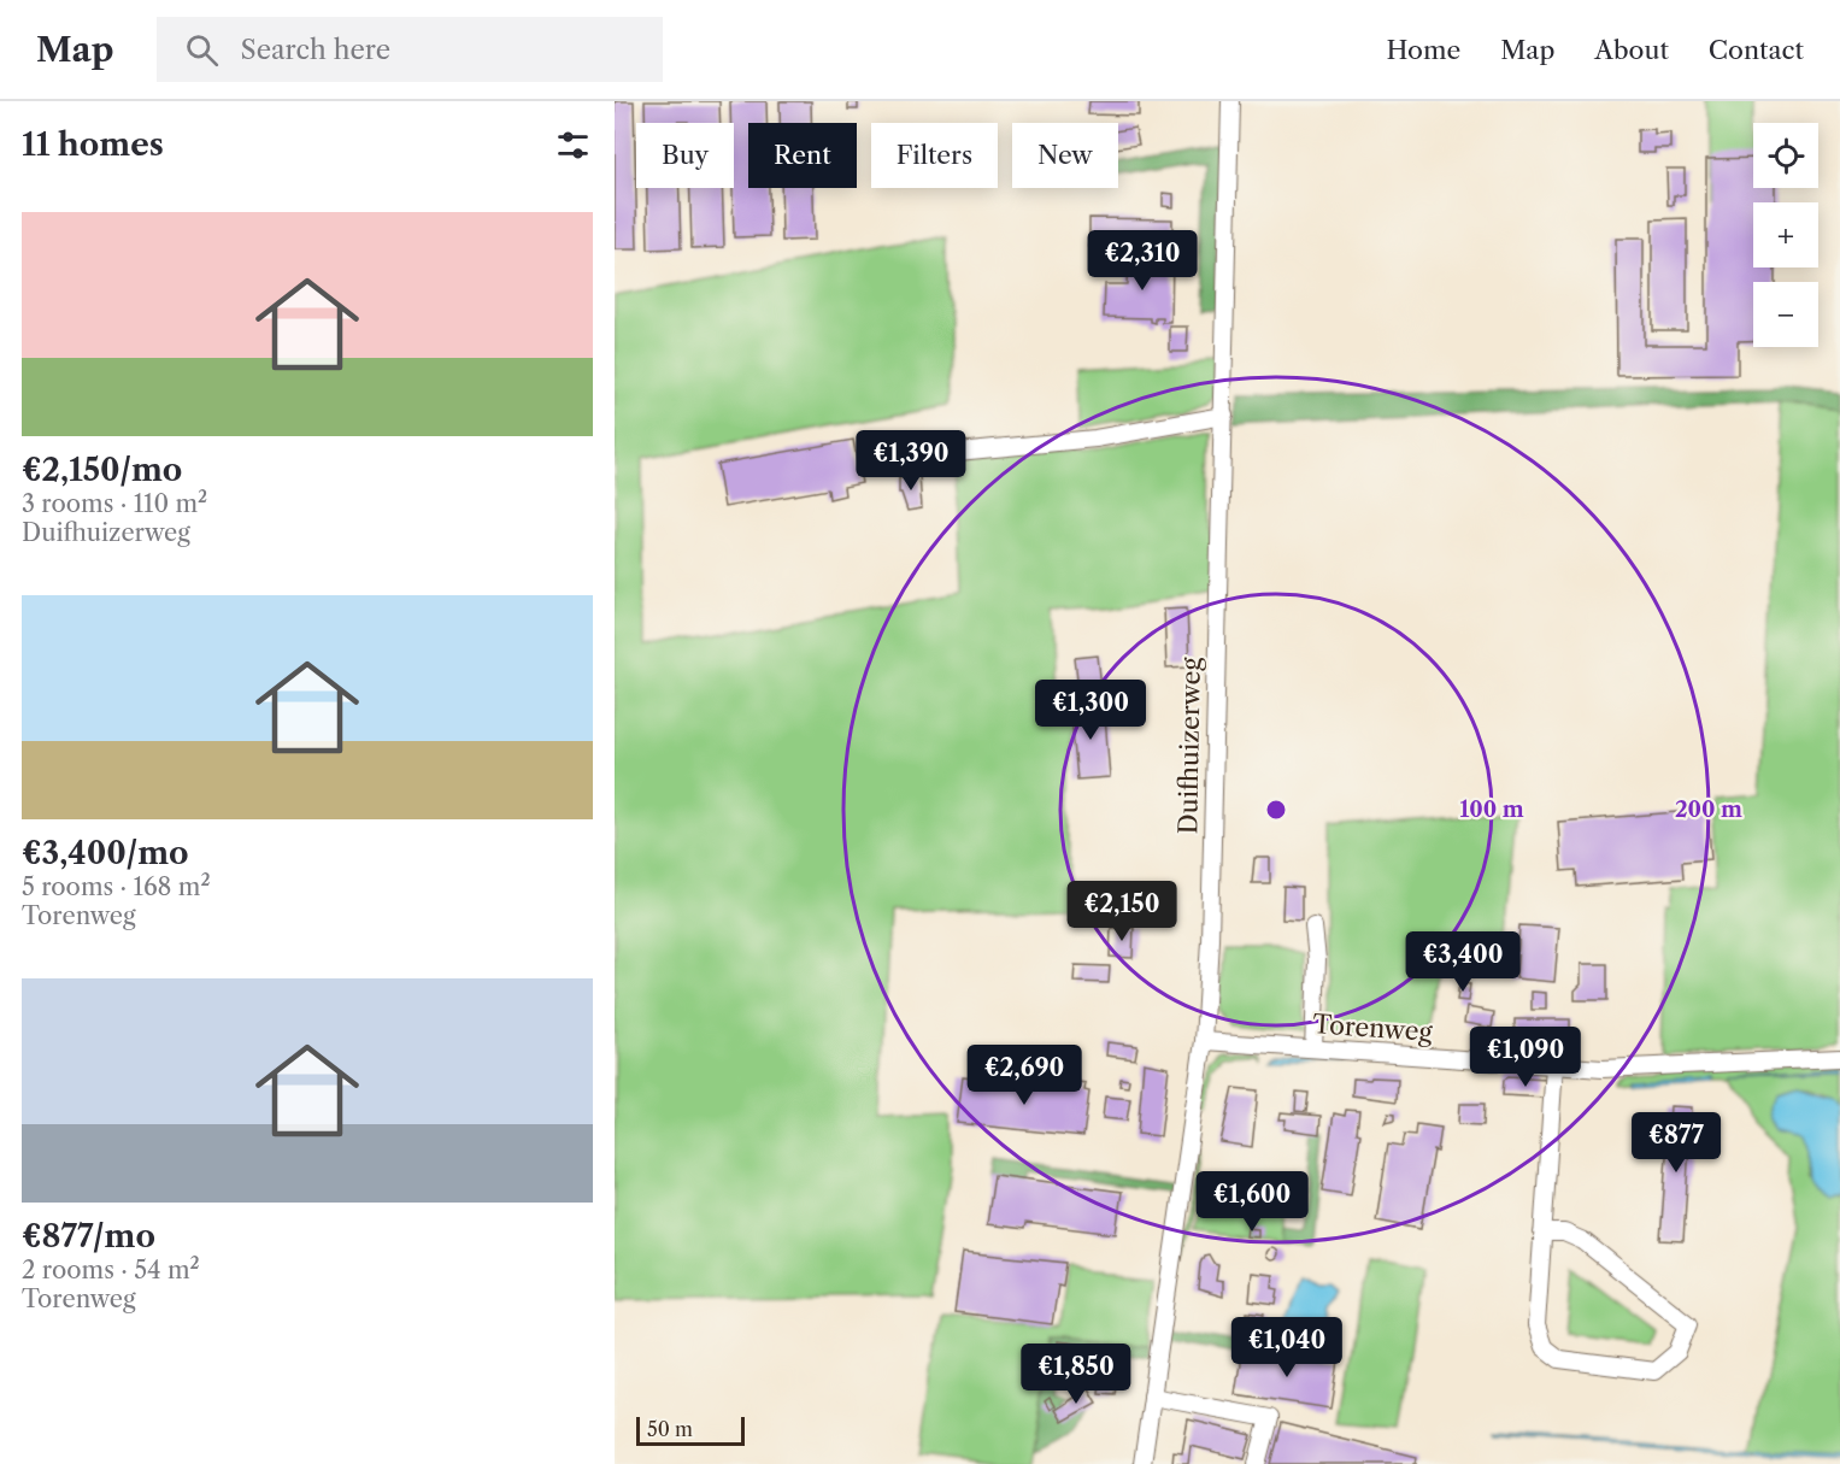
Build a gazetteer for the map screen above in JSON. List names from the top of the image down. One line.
{"streets":{"street":["Duifhuizerweg","Torenweg"]},"crossings":[["Duifhuizerweg","Torenweg"]],"scale_bar":"50 m","page":{"header":"Map","search":"Search here","nav":["Home","Map","About","Contact"],"heading":"11 homes","map_buttons":["+","−"],"chip":["Buy","Rent","Filters","New"],"list":[{"name":"€2,150/mo","note":"3 rooms · 110 m² · Duifhuizerweg"},{"name":"€3,400/mo","note":"5 rooms · 168 m² · Torenweg"},{"name":"€877/mo","note":"2 rooms · 54 m² · Torenweg"}],"price":["€2,310","€1,390","€1,300","€2,150","€3,400","€1,090","€2,690","€877","€1,600","€1,040","€1,850"],"scale":"50 m"},"rings":["100 m","200 m"]}
